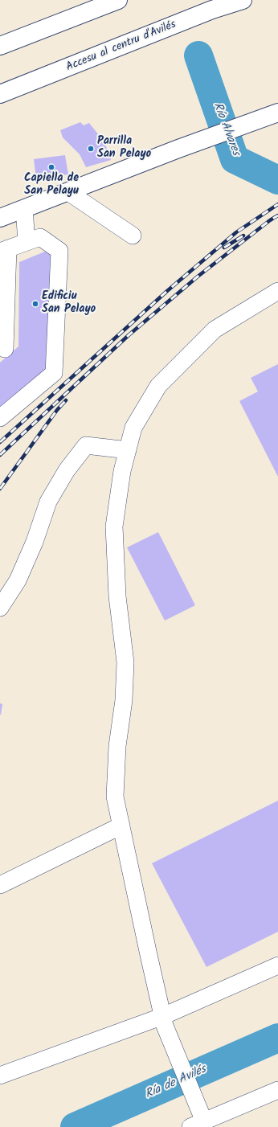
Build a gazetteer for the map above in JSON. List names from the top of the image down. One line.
{"streets":{"main road":["Accesu al centru d'Avilés"]},"water":["Río Alvares","Ría de Avilés"],"places":["Parrilla San Pelayo","Capiella de San Pelayu","Edificiu San Pelayo"]}
